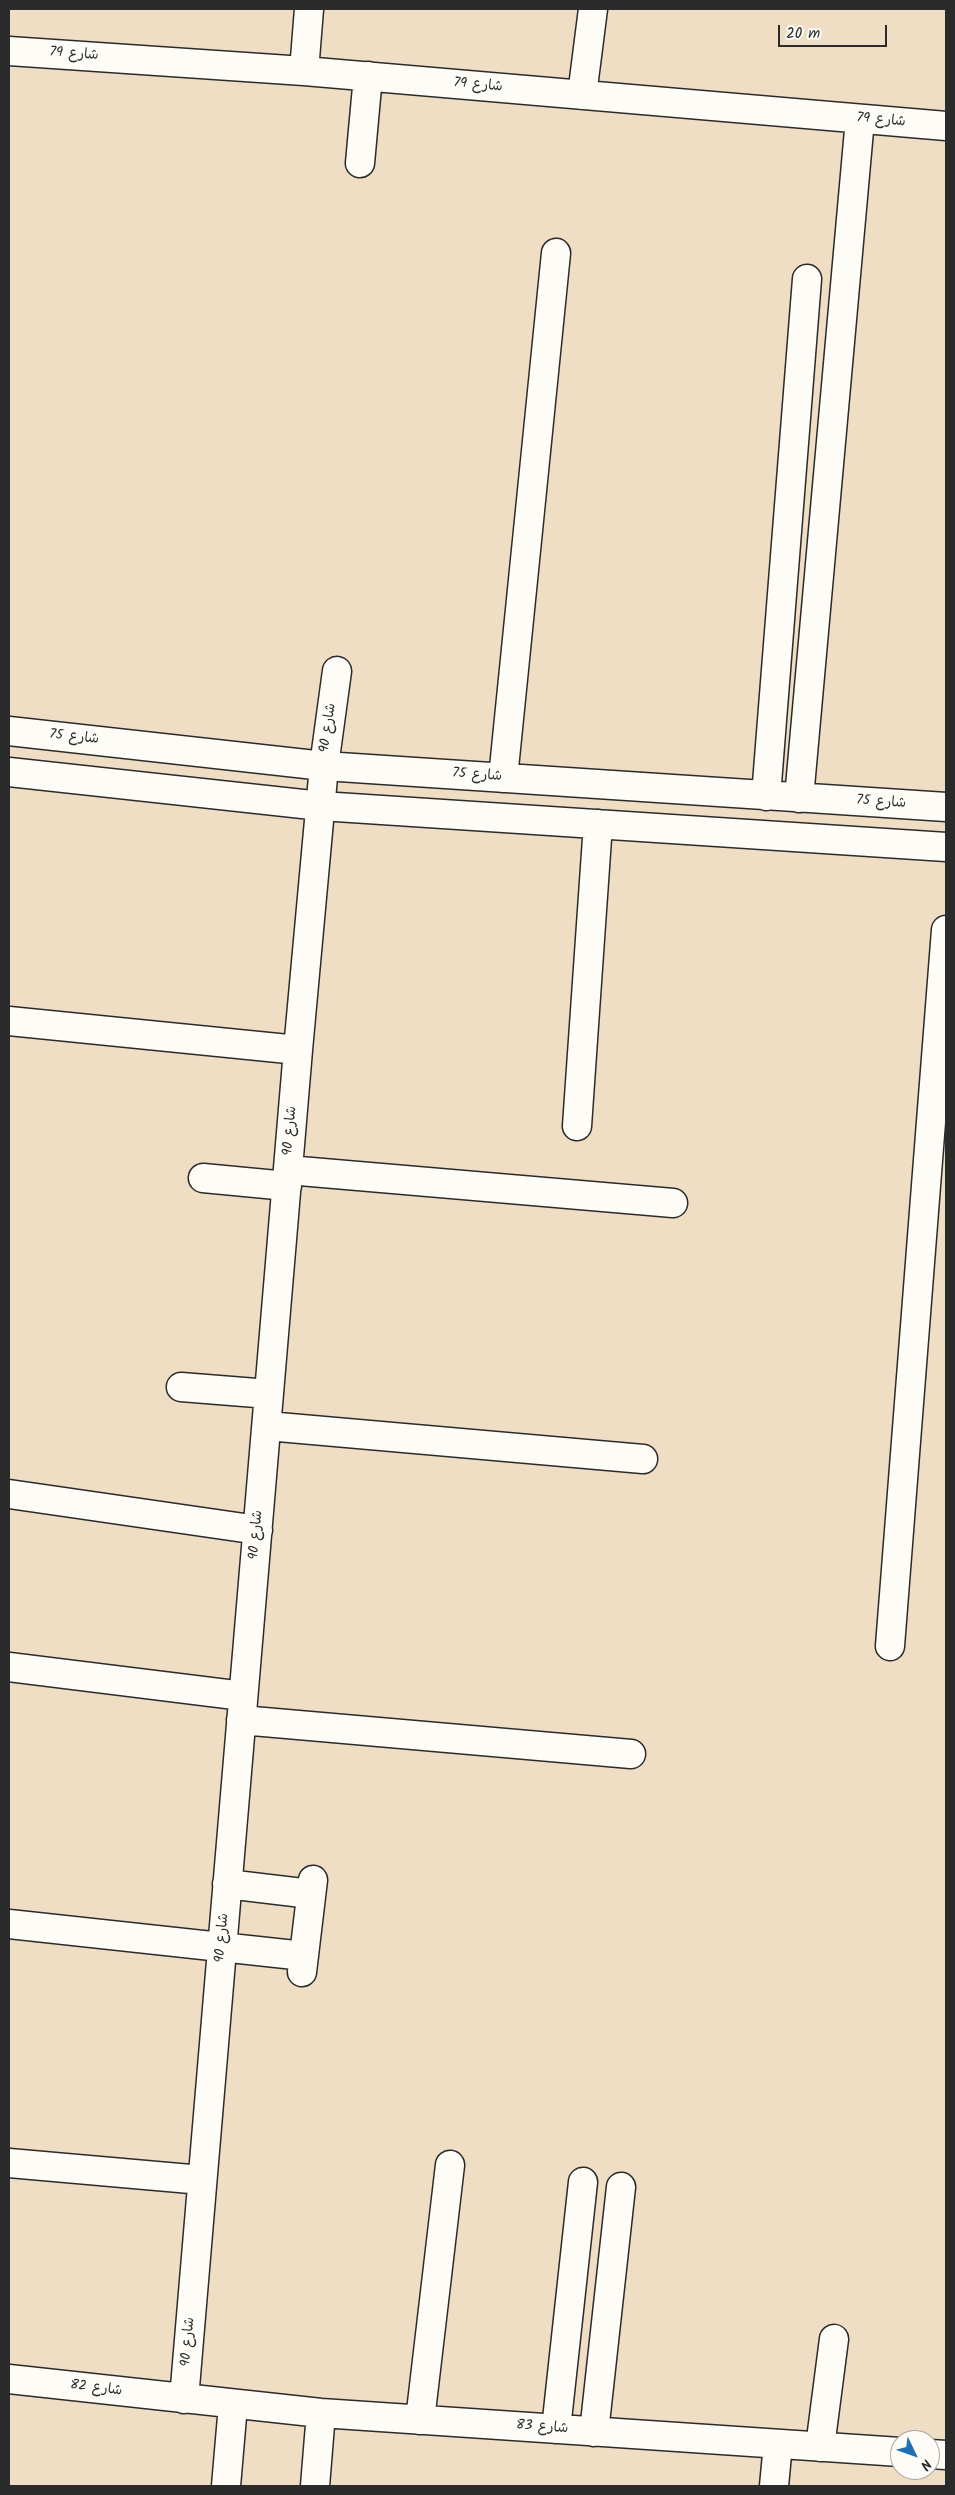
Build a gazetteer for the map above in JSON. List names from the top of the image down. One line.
{"streets":{"lane":["شارع 79","شارع 90","شارع 75","شارع 82","شارع 83"]},"crossings":[["شارع 90","شارع 75"],["شارع 90","شارع 82"],["شارع 90","شارع 83"],["شارع 82","شارع 83"]],"scale_bar":"20 m","north":"bottom right"}
